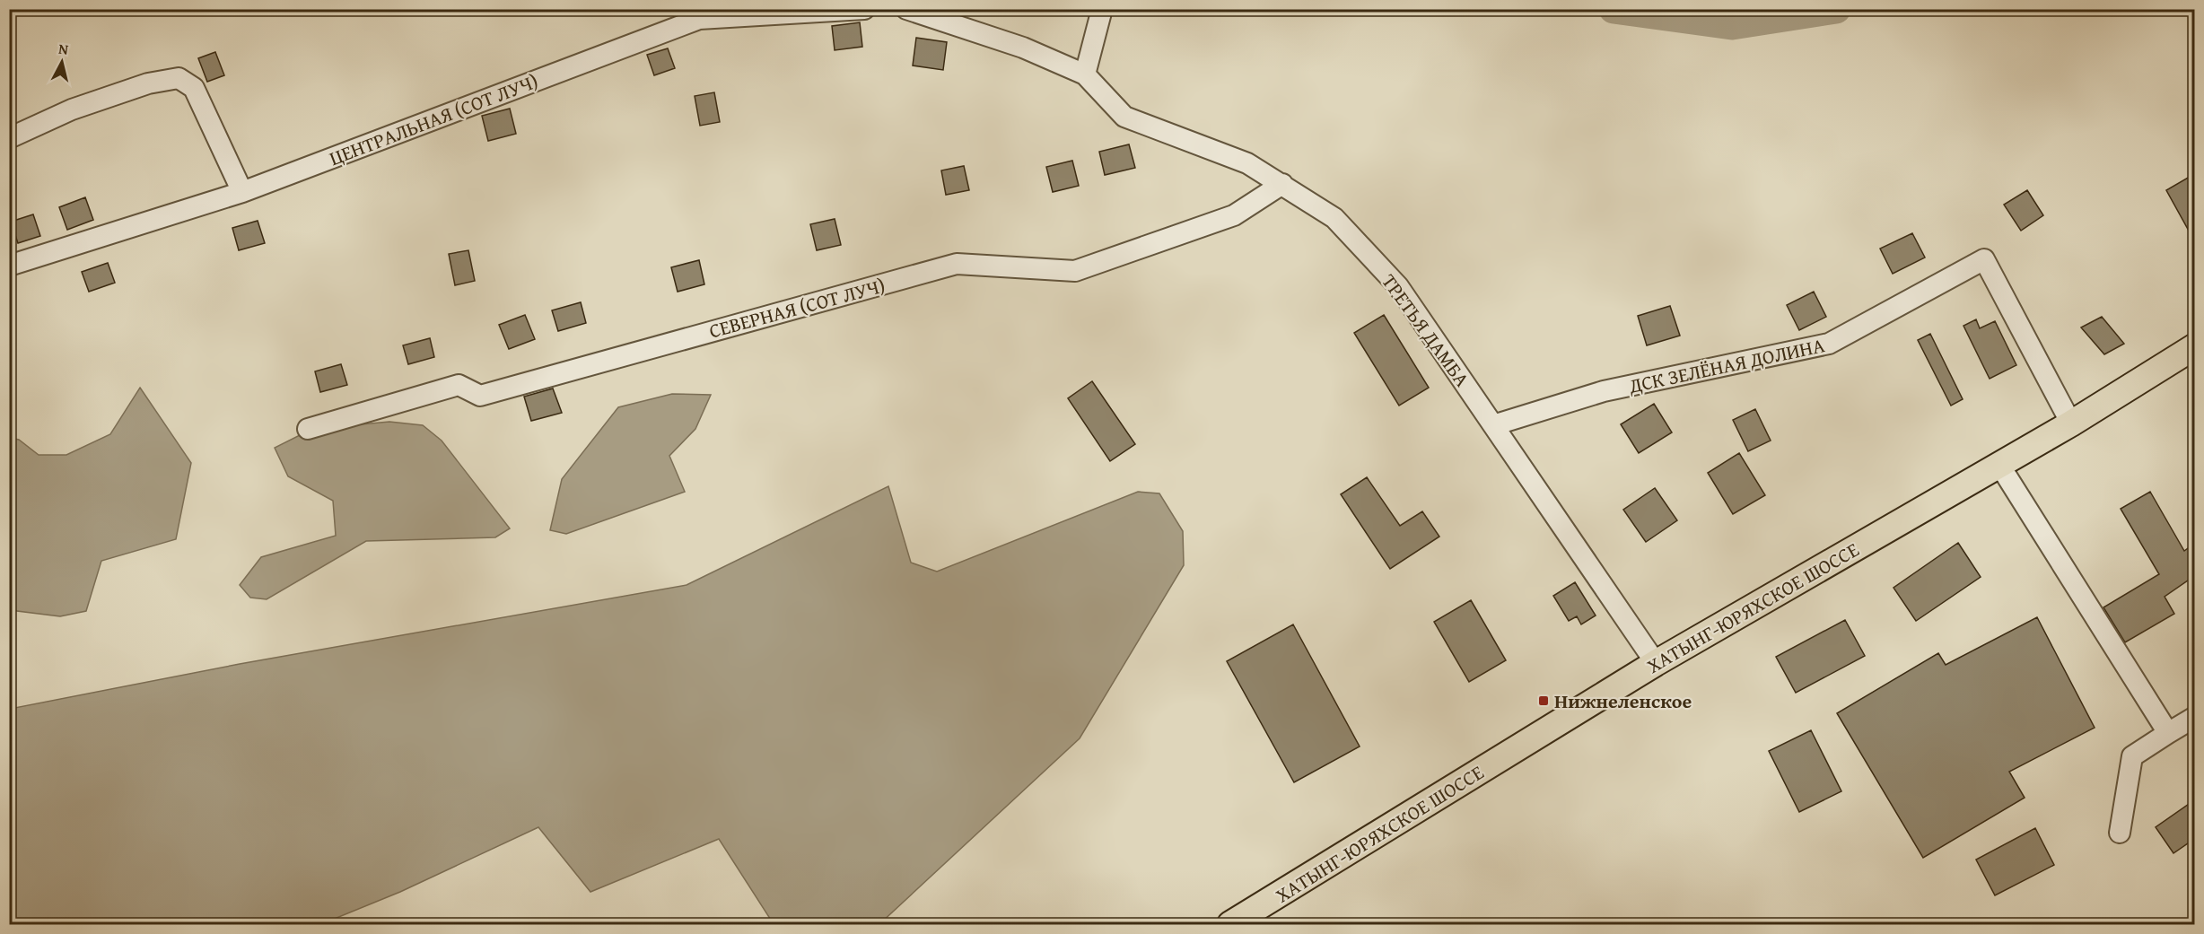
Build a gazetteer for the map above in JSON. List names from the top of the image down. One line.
{"streets":{"main road":["ХАТЫНГ-ЮРЯХСКОЕ ШОССЕ"],"street":["ЦЕНТРАЛЬНАЯ (СОТ ЛУЧ)","СЕВЕРНАЯ (СОТ ЛУЧ)","ТРЕТЬЯ ДАМБА","ДСК ЗЕЛЁНАЯ ДОЛИНА"]},"crossings":[["СЕВЕРНАЯ (СОТ ЛУЧ)","ТРЕТЬЯ ДАМБА"],["ТРЕТЬЯ ДАМБА","ДСК ЗЕЛЁНАЯ ДОЛИНА"],["ТРЕТЬЯ ДАМБА","ХАТЫНГ-ЮРЯХСКОЕ ШОССЕ"],["ДСК ЗЕЛЁНАЯ ДОЛИНА","ХАТЫНГ-ЮРЯХСКОЕ ШОССЕ"]],"places":{"transit":["Нижнеленское"]},"north":"top"}
